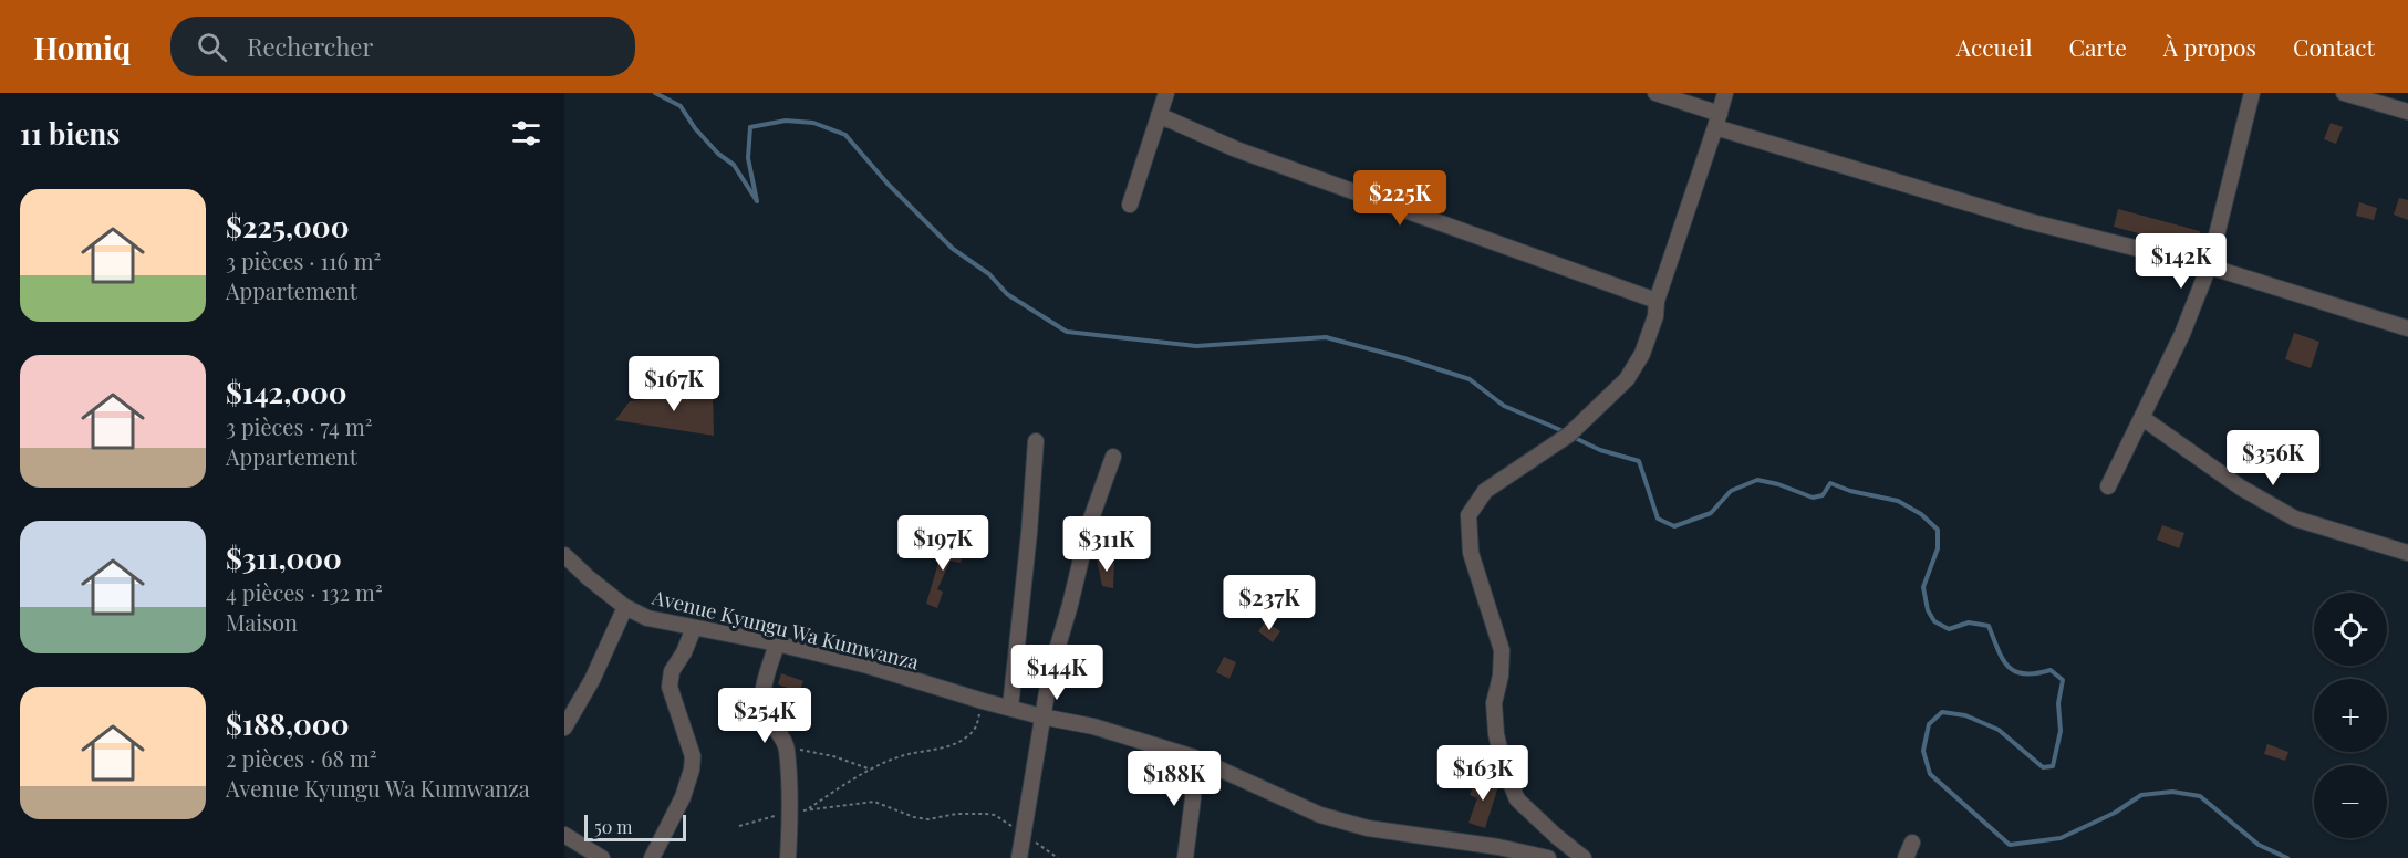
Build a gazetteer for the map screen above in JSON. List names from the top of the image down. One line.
{"streets":{"street":["Avenue Kyungu Wa Kumwanza"]},"scale_bar":"50 m","page":{"header":"Homiq","search":"Rechercher","nav":["Accueil","Carte","À propos","Contact"],"heading":"11 biens","price":["$225K","$142K","$167K","$356K","$197K","$311K","$237K","$144K","$254K","$163K","$188K"],"list":[{"name":"$225,000","note":"3 pièces · 116 m² · Appartement"},{"name":"$142,000","note":"3 pièces · 74 m² · Appartement"},{"name":"$311,000","note":"4 pièces · 132 m² · Maison"},{"name":"$188,000","note":"2 pièces · 68 m² · Avenue Kyungu Wa Kumwanza"}],"map_buttons":["+","−"],"scale":"50 m"}}
